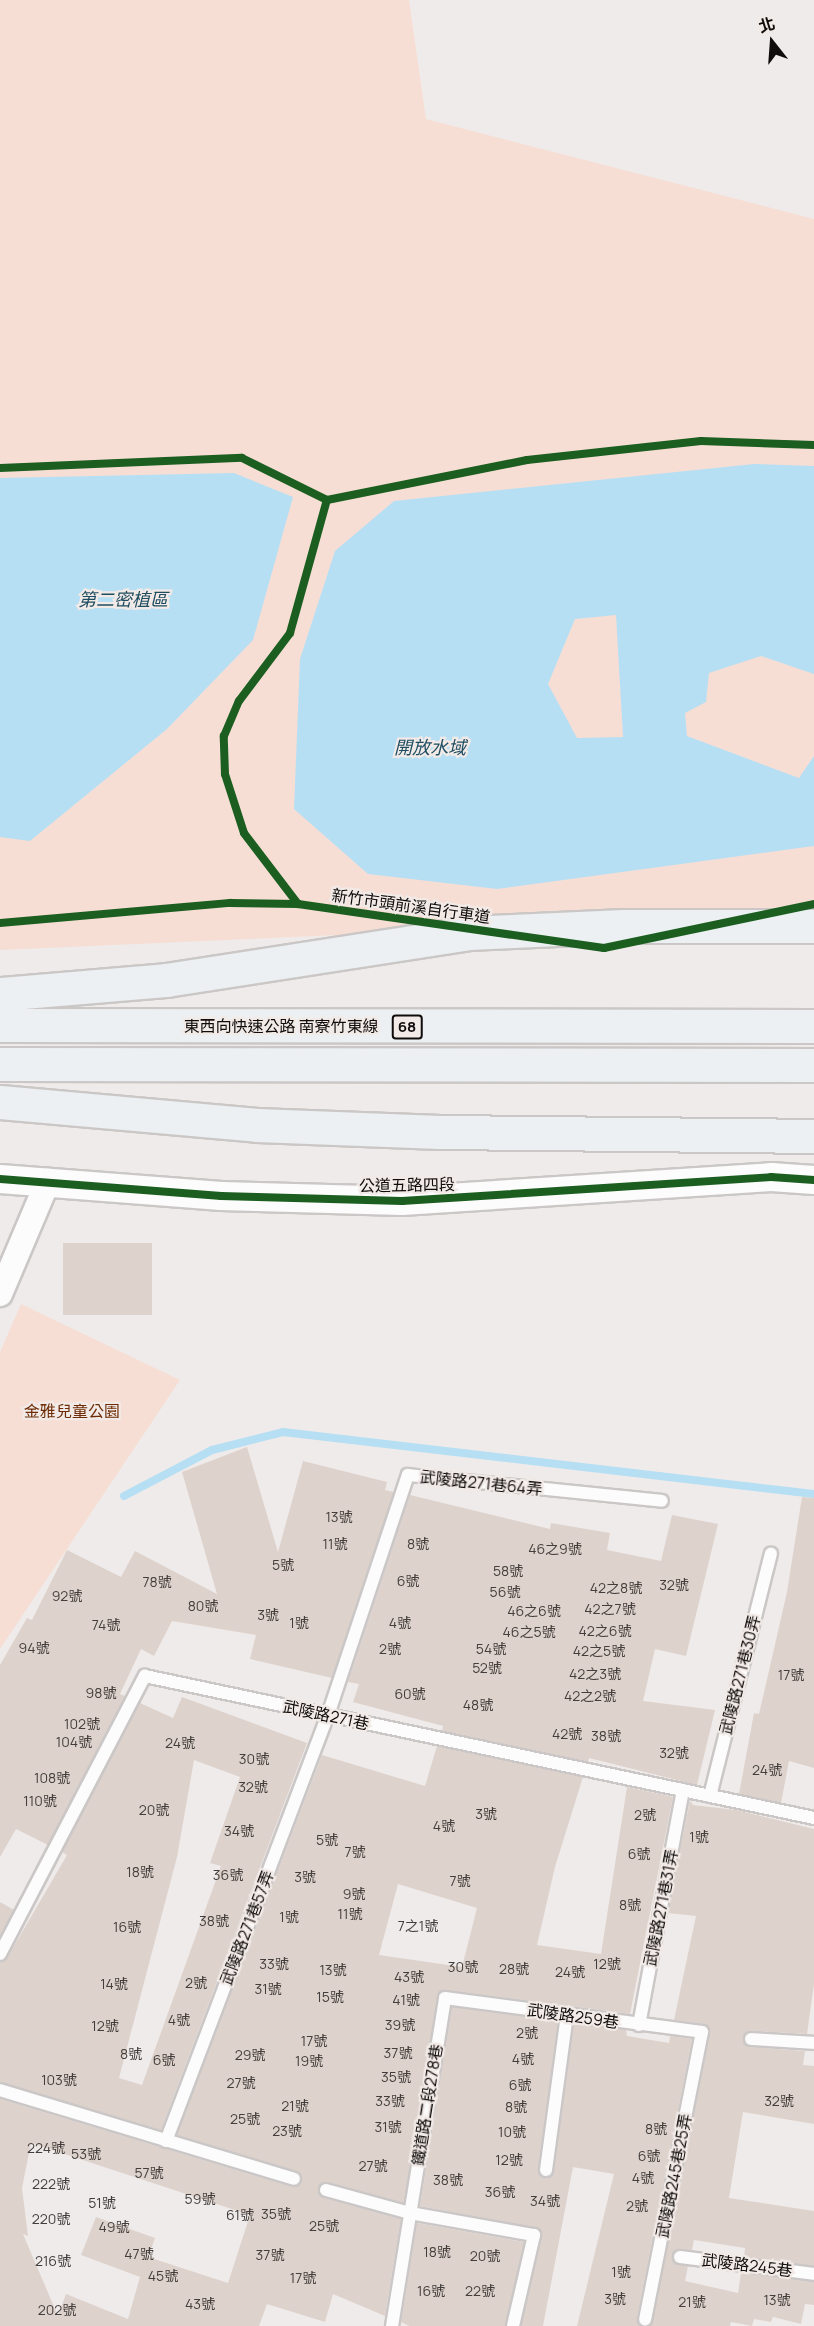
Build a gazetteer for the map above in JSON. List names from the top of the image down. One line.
{"streets":{"highway":["東西向快速公路 南寮竹東線","68"],"street":["公道五路四段"],"lane":["武陵路271巷64弄","武陵路271巷30弄","武陵路271巷","武陵路271巷31弄","武陵路271巷57弄","武陵路259巷","鐵道路二段278巷","武陵路245巷25弄","武陵路245巷"],"cycle path":["新竹市頭前溪自行車道"]},"crossings":[["武陵路271巷64弄","武陵路271巷"],["武陵路271巷64弄","武陵路271巷57弄"],["武陵路271巷30弄","武陵路271巷"],["武陵路271巷","武陵路271巷31弄"],["武陵路271巷","武陵路271巷57弄"],["武陵路271巷31弄","武陵路259巷"],["武陵路259巷","鐵道路二段278巷"],["武陵路259巷","武陵路245巷25弄"]],"water":["第二密植區","開放水域"],"parks":["金雅兒童公園"],"house_numbers":["13號","11號","8號","46之9號","5號","58號","6號","78號","32號","42之8號","56號","92號","80號","42之7號","46之6號","3號","1號","4號","74號","42之6號","46之5號","94號","2號","54號","42之5號","52號","42之3號","17號","98號","60號","42之2號","48號","102號","42號","38號","104號","24號","32號","30號","24號","108號","32號","110號","20號","3號","2號","4號","34號","1號","5號","7號","6號","18號","36號","3號","7號","9號","8號","11號","1號","38號","7之1號","16號","33號","12號","30號","28號","13號","24號","43號","2號","14號","31號","15號","41號","4號","39號","12號","2號","17號","37號","8號","29號","4號","6號","19號","35號","103號","27號","6號","33號","32號","21號","8號","25號","31號","8號","23號","10號","224號","53號","6號","12號","27號","57號","4號","38號","222號","36號","59號","34號","51號","2號","35號","61號","220號","25號","49號","18號","47號","37號","20號","216號","1號","45號","17號","16號","22號","3號","13號","21號","43號","202號"],"north":"top"}
